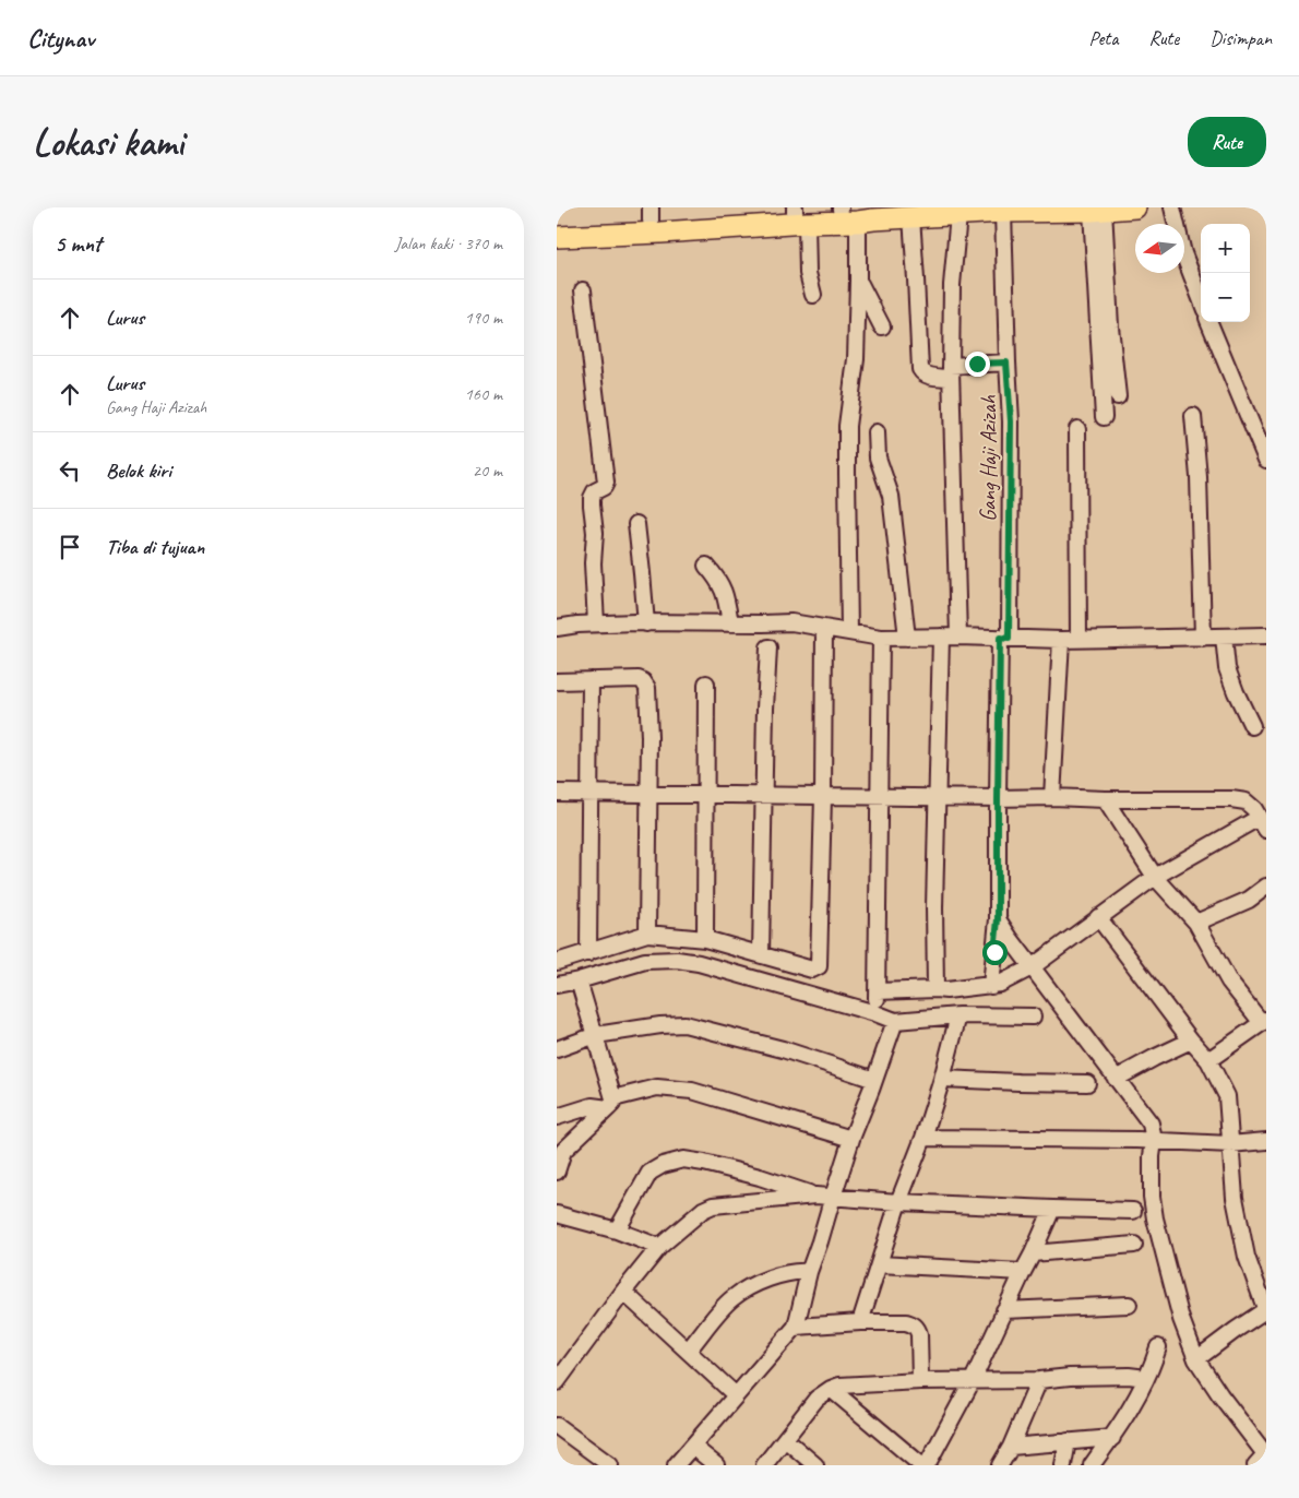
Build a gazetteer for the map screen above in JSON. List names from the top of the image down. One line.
{"streets":{"street":["Gang Haji Azizah"]},"north":"left","page":{"header":"Citynav","nav":["Peta","Rute","Disimpan"],"buttons":"Rute","title":"Lokasi kami","heading":["5 mnt","Jalan kaki · 370 m"],"map_buttons":["+","−"],"list":[["Lurus","190 m"],["Lurus","Gang Haji Azizah","160 m"],["Belok kiri","20 m"],"Tiba di tujuan"]}}
